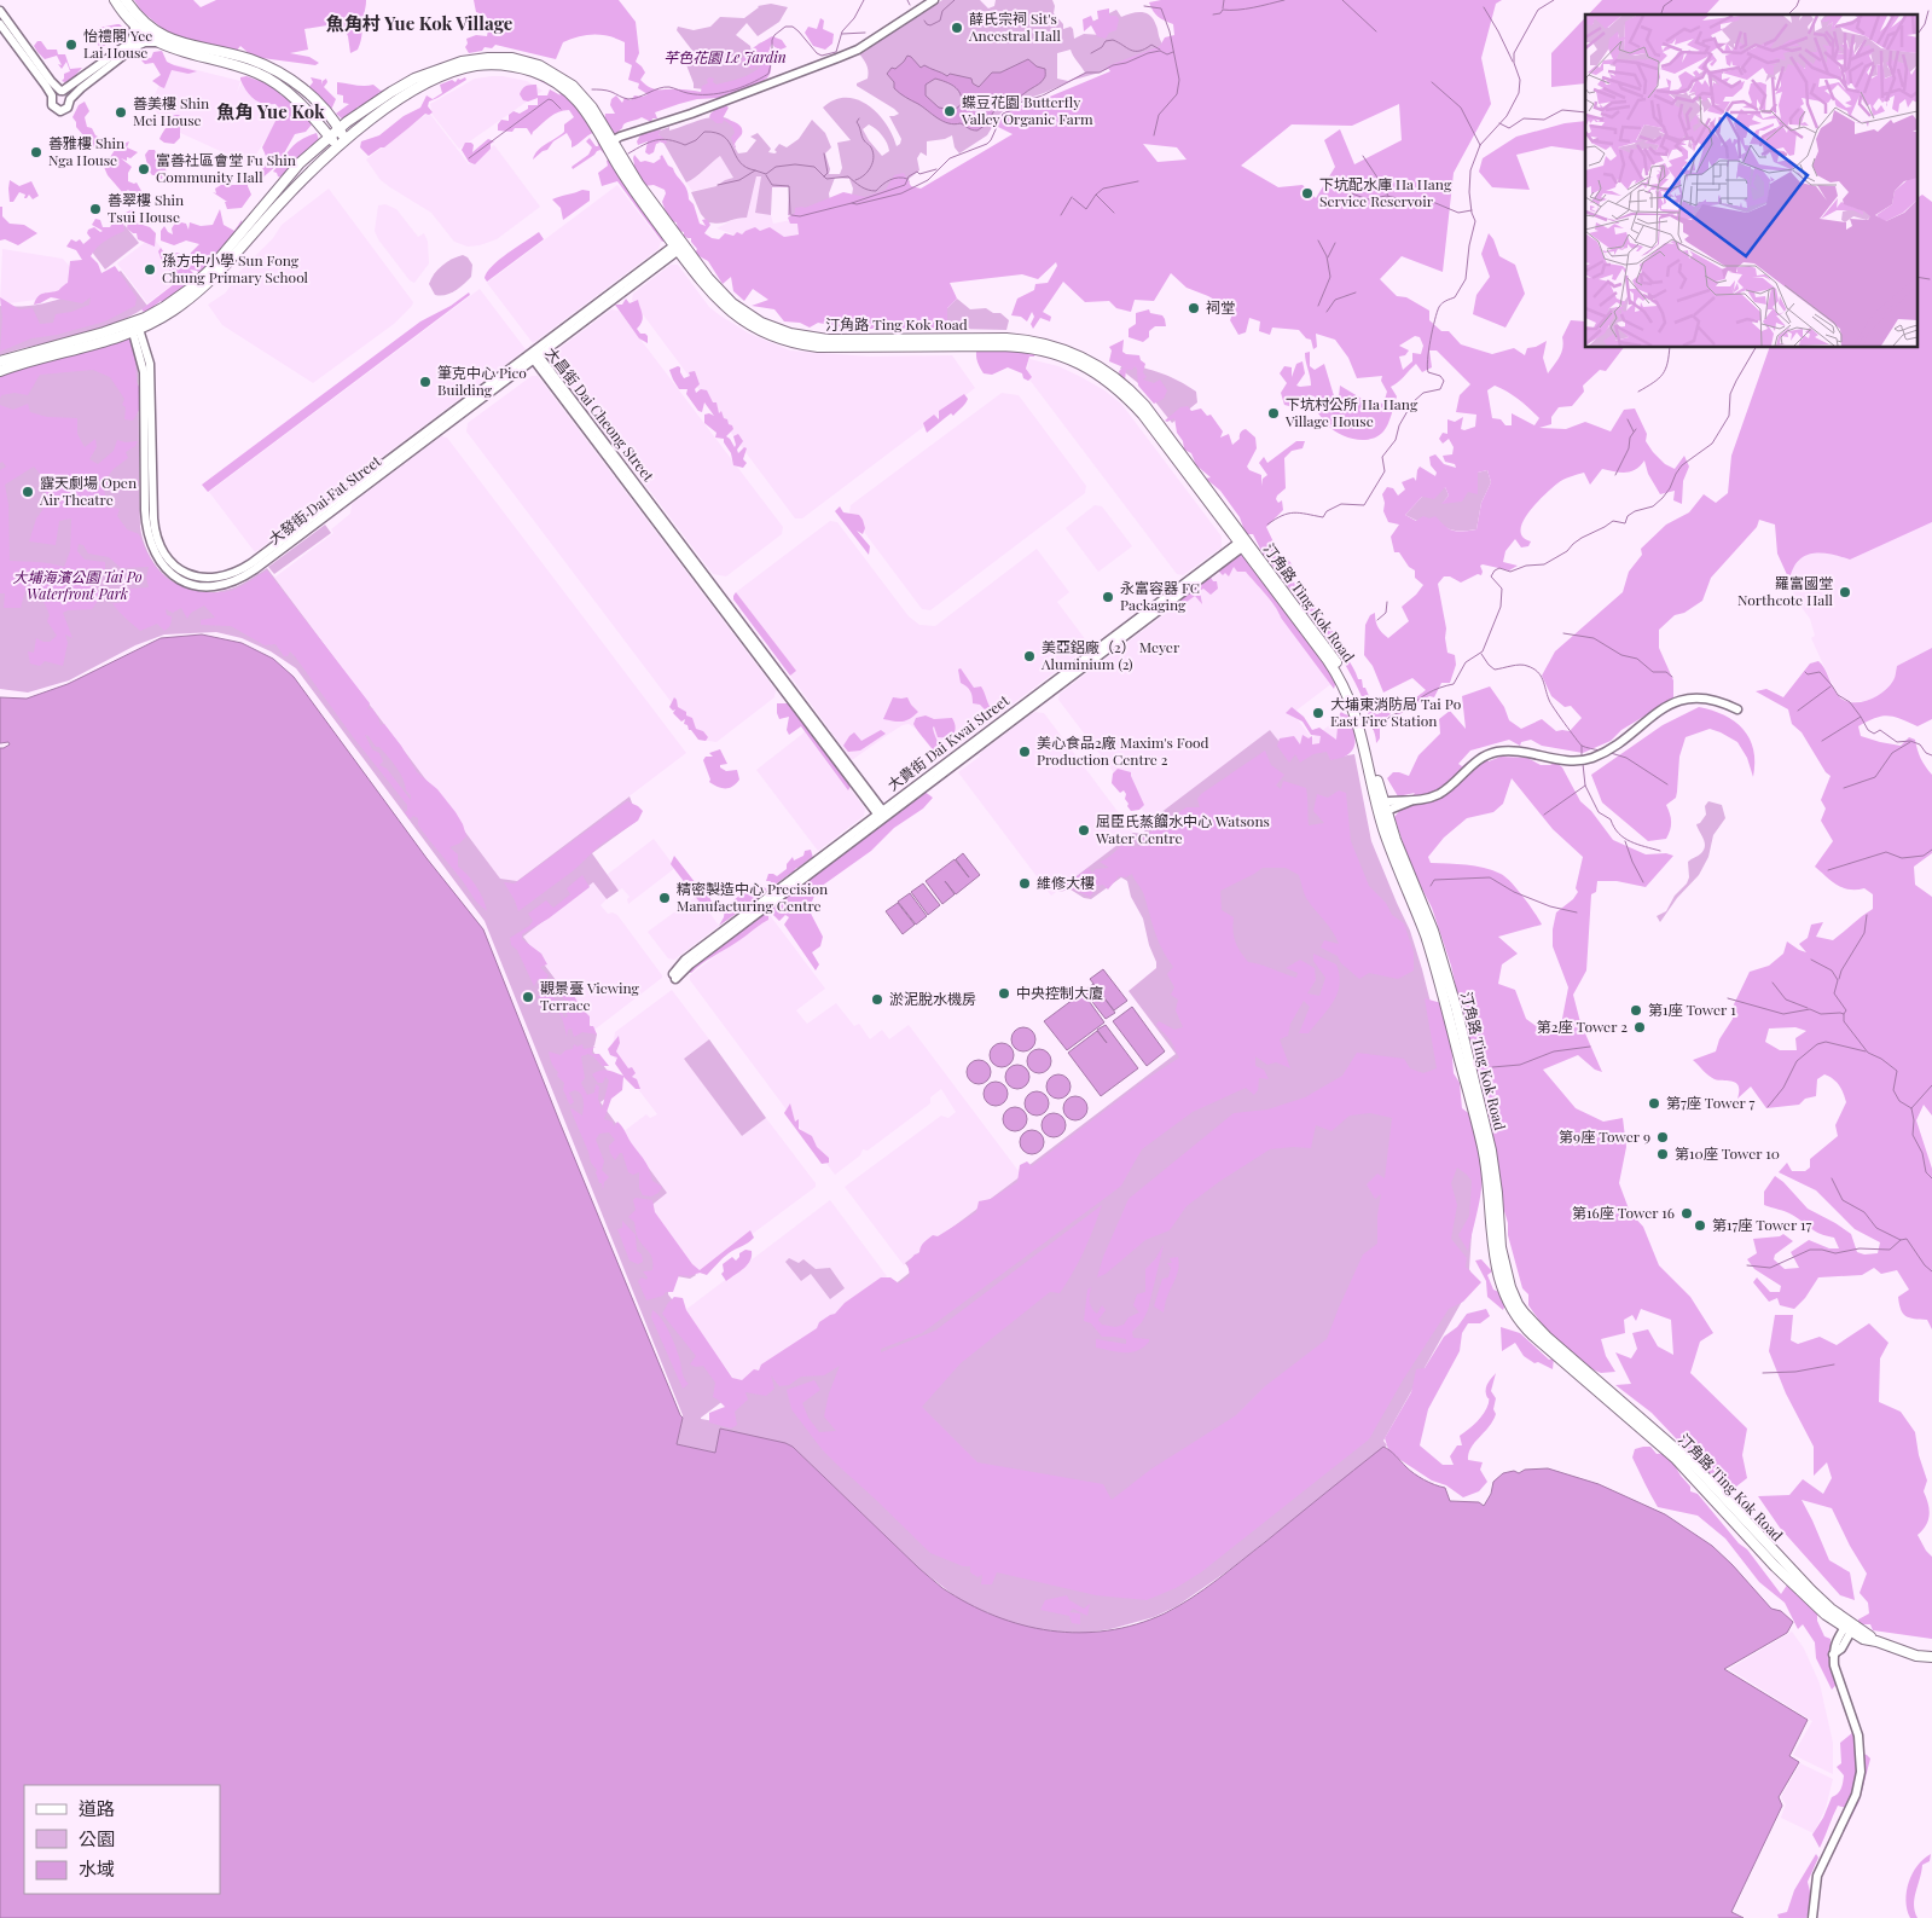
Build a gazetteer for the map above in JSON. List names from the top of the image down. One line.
{"streets":{"main road":["汀角路 Ting Kok Road"],"street":["大昌街 Dai Cheong Street","大發街 Dai Fat Street","大貴街 Dai Kwai Street"]},"crossings":[["汀角路 Ting Kok Road","大發街 Dai Fat Street"],["汀角路 Ting Kok Road","大貴街 Dai Kwai Street"],["大昌街 Dai Cheong Street","大發街 Dai Fat Street"],["大昌街 Dai Cheong Street","大貴街 Dai Kwai Street"]],"districts":["魚角村 Yue Kok Village","魚角 Yue Kok"],"parks":["芊色花園 Le Jardin","大埔海濱公園 Tai Po Waterfront Park"],"places":["薛氏宗祠 Sit's Ancestral Hall","怡禮閣 Yee Lai House","蝶豆花園 Butterfly Valley Organic Farm","善美樓 Shin Mei House","善雅樓 Shin Nga House","富善社區會堂 Fu Shin Community Hall","下坑配水庫 Ha Hang Service Reservoir","善翠樓 Shin Tsui House","孫方中小學 Sun Fong Chung Primary School","祠堂","筆克中心 Pico Building","下坑村公所 Ha Hang Village House","露天劇場 Open Air Theatre","羅富國堂 Northcote Hall","永富容器 FC Packaging","美亞鋁廠（2） Meyer Aluminium (2)","大埔東消防局 Tai Po East Fire Station","美心食品2廠 Maxim's Food Production Centre 2","屈臣氏蒸餾水中心 Watsons Water Centre","維修大樓","精密製造中心 Precision Manufacturing Centre","中央控制大廈","觀景臺 Viewing Terrace","淤泥脫水機房","第1座 Tower 1","第2座 Tower 2","第7座 Tower 7","第9座 Tower 9","第10座 Tower 10","第16座 Tower 16","第17座 Tower 17"],"legend":["道路","公園","水域"]}
